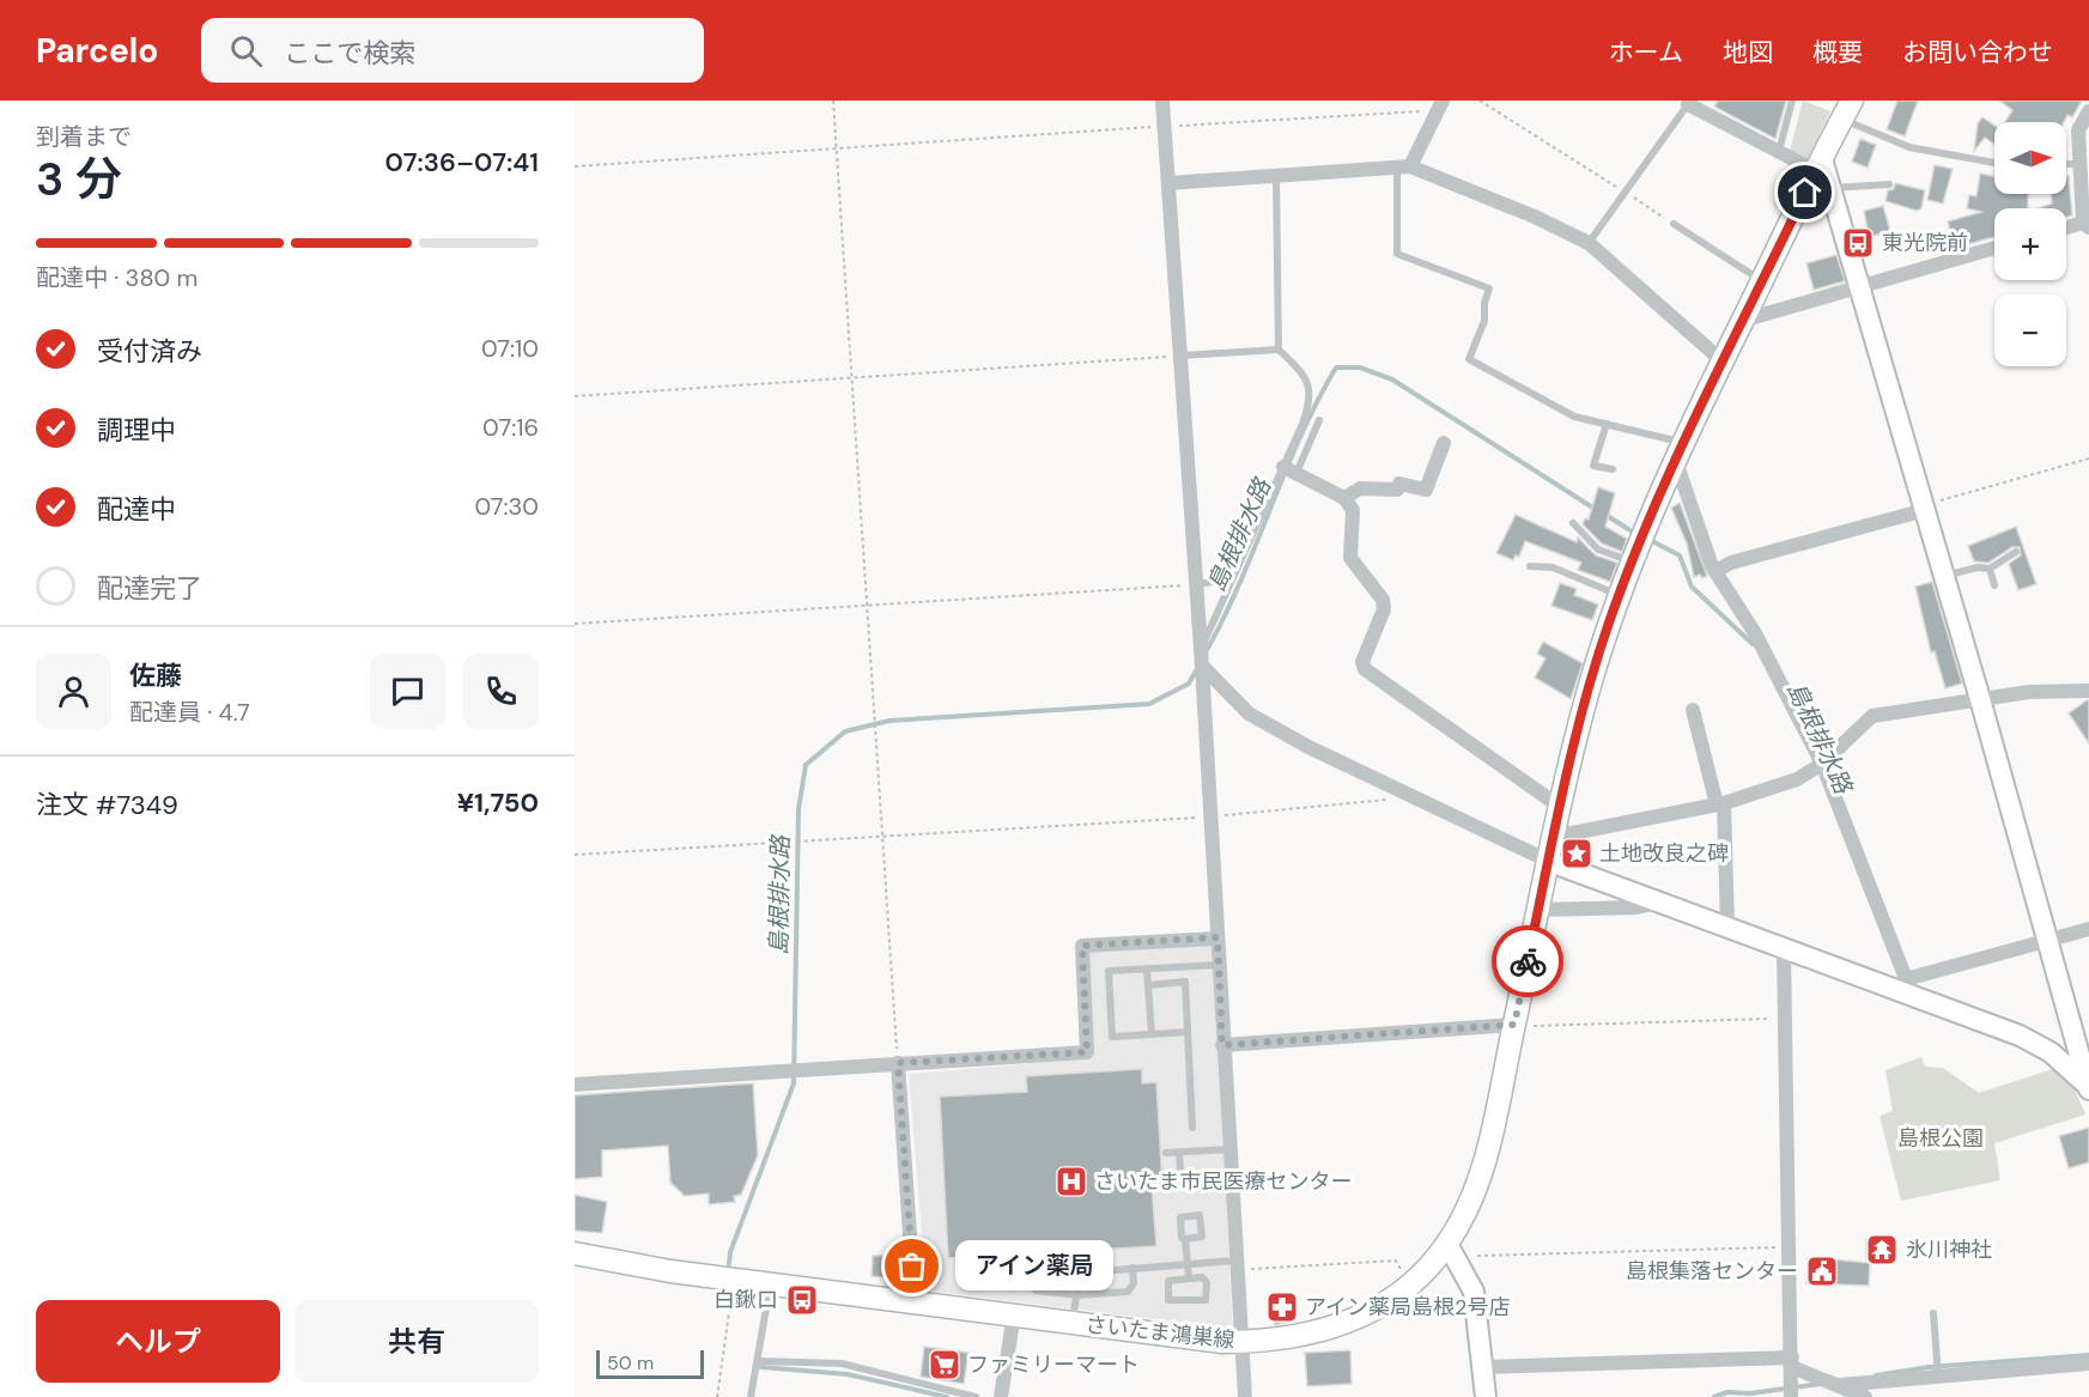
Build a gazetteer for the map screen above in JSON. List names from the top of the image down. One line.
{"streets":{"main road":["さいたま鴻巣線"]},"water":["島根排水路"],"parks":["島根公園"],"places":{"bus stop":["東光院前","白鍬口"],"place":["土地改良之碑"],"hospital":["さいたま市民医療センター"],"temple":["氷川神社"],"other":["アイン薬局"],"public building":["島根集落センター"],"pharmacy":["アイン薬局島根2号店"],"supermarket":["ファミリーマート"]},"scale_bar":"50 m","north":"right","page":{"header":"Parcelo","search":"ここで検索","nav":["ホーム","地図","概要","お問い合わせ"],"heading":["3 分","到着まで","07:36–07:41"],"panel":["佐藤","配達員 · 4.7","注文 #7349","¥1,750"],"map_buttons":["+","−"],"bar":"配達中 · 380 m","list":[["受付済み","07:10"],["調理中","07:16"],["配達中","07:30"],"配達完了"],"bubble":"アイン薬局","buttons":["ヘルプ","共有"],"scale":"50 m"}}
